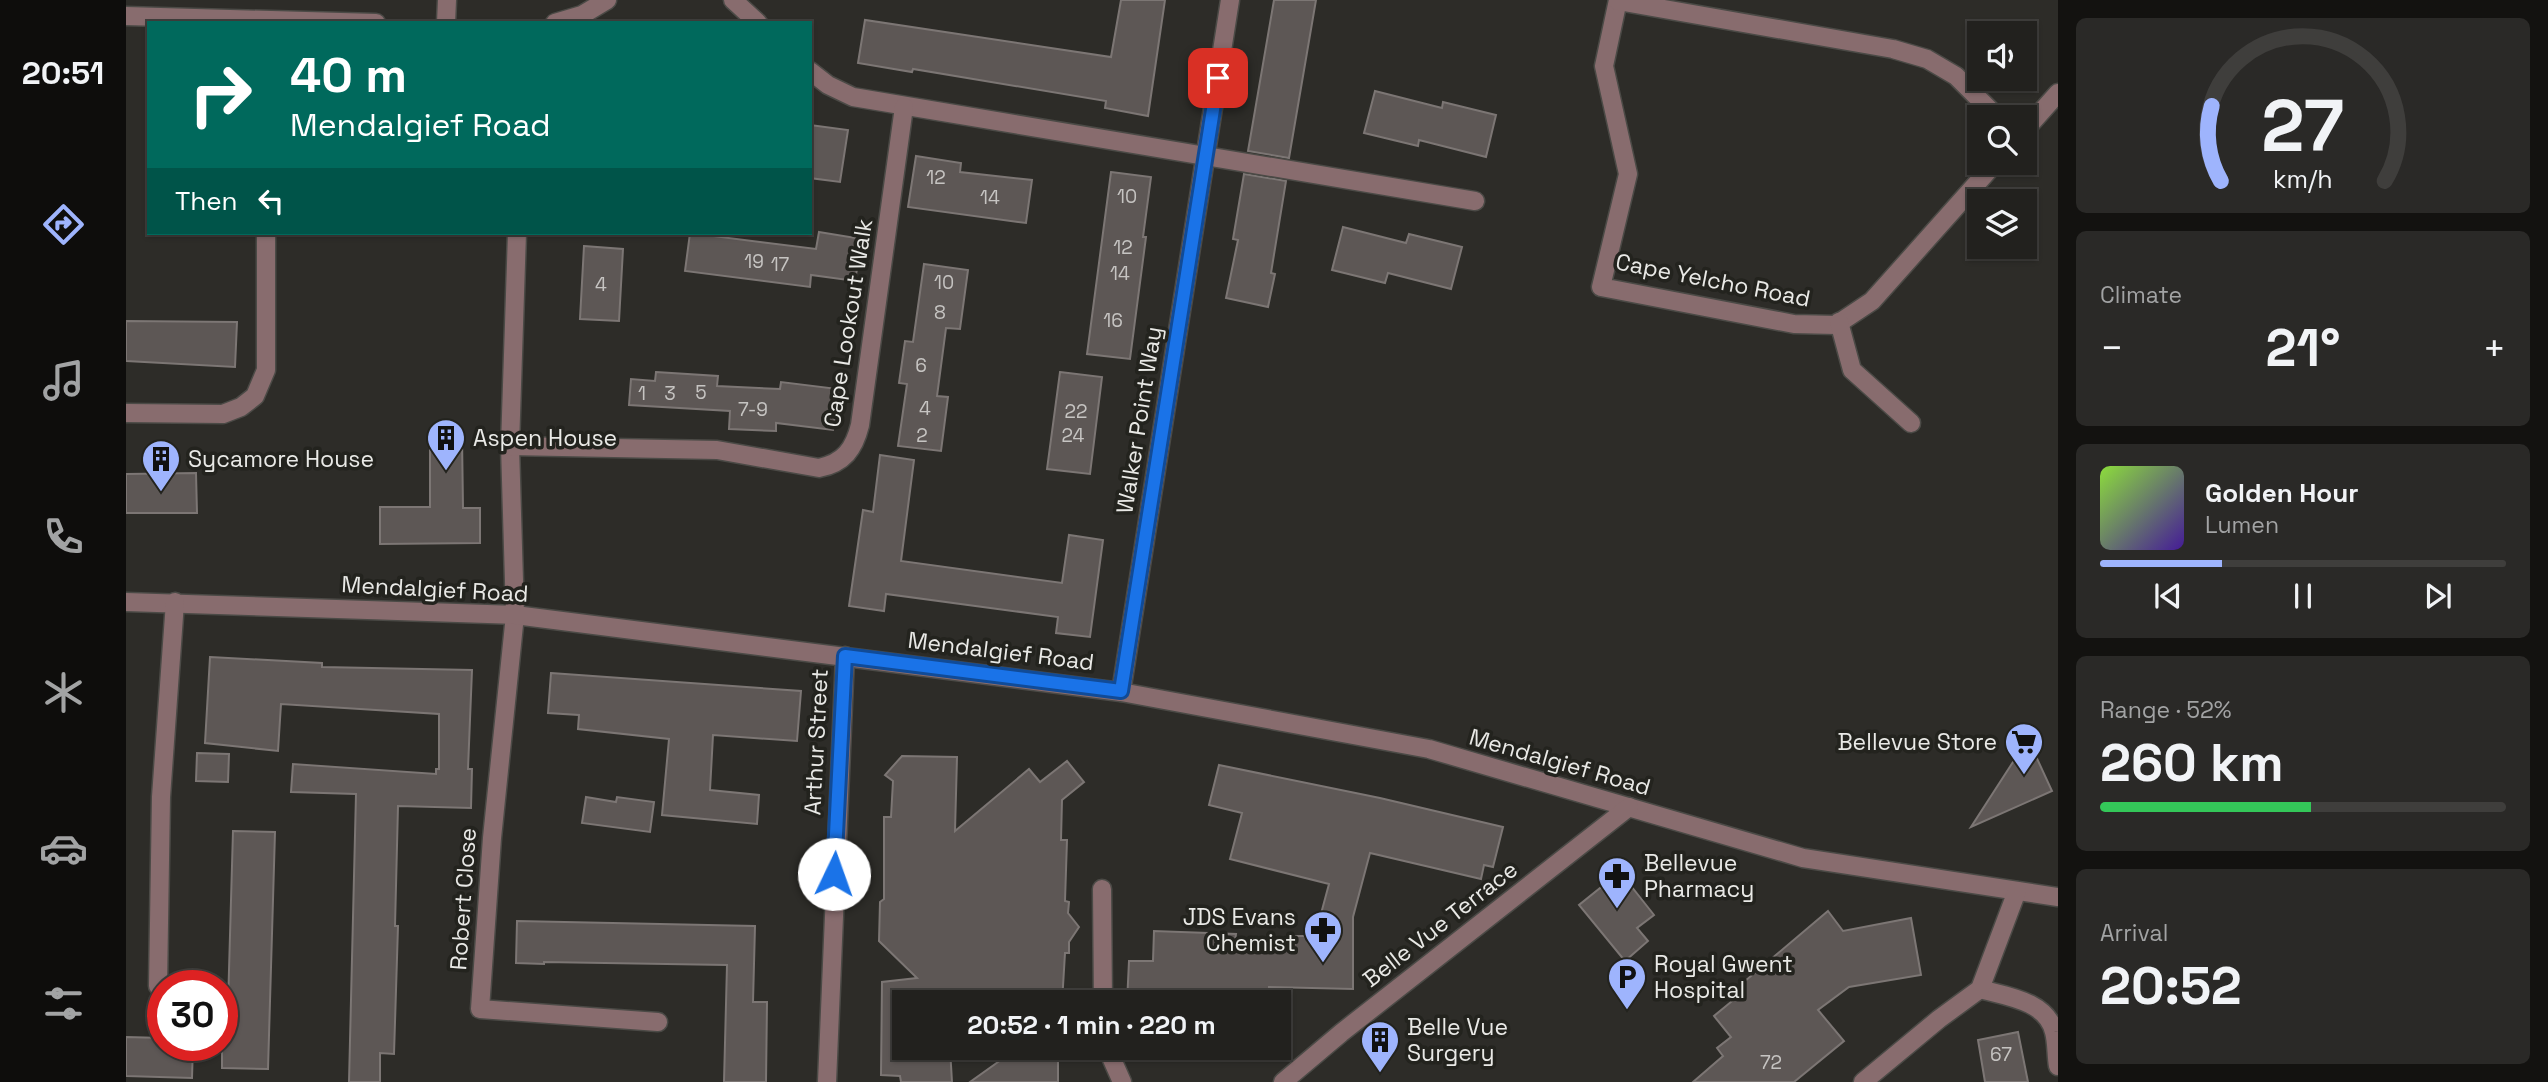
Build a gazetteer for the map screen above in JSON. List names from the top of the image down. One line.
{"streets":{"street":["Cape Yelcho Road","Cape Lookout Walk","Walker Point Way","Mendalgief Road","Arthur Street","Robert Close","Belle Vue Terrace"]},"crossings":[["Walker Point Way","Mendalgief Road"],["Mendalgief Road","Arthur Street"],["Mendalgief Road","Robert Close"],["Mendalgief Road","Belle Vue Terrace"]],"places":{"building":["Aspen House","Sycamore House","Belle Vue Surgery"],"supermarket":["Bellevue Store"],"pharmacy":["Bellevue Pharmacy","JDS Evans Chemist"],"parking":["Royal Gwent Hospital"]},"house_numbers":["12","10","14","12","19","17","14","10","4","8","16","6","5","1","3","4","7-9","22","2","24","67","72"],"page":{"tabs":"20:51","turn":["40 m","Mendalgief Road"],"then":"Then","tile":["Climate",["Range · 52%","260 km"],["Arrival","20:52"]],"heat":["−","21°","+"],"song":["Golden Hour","Lumen"],"limit":"30","trip":"20:52 · 1 min · 220 m","gauge":["27","km/h"]}}
